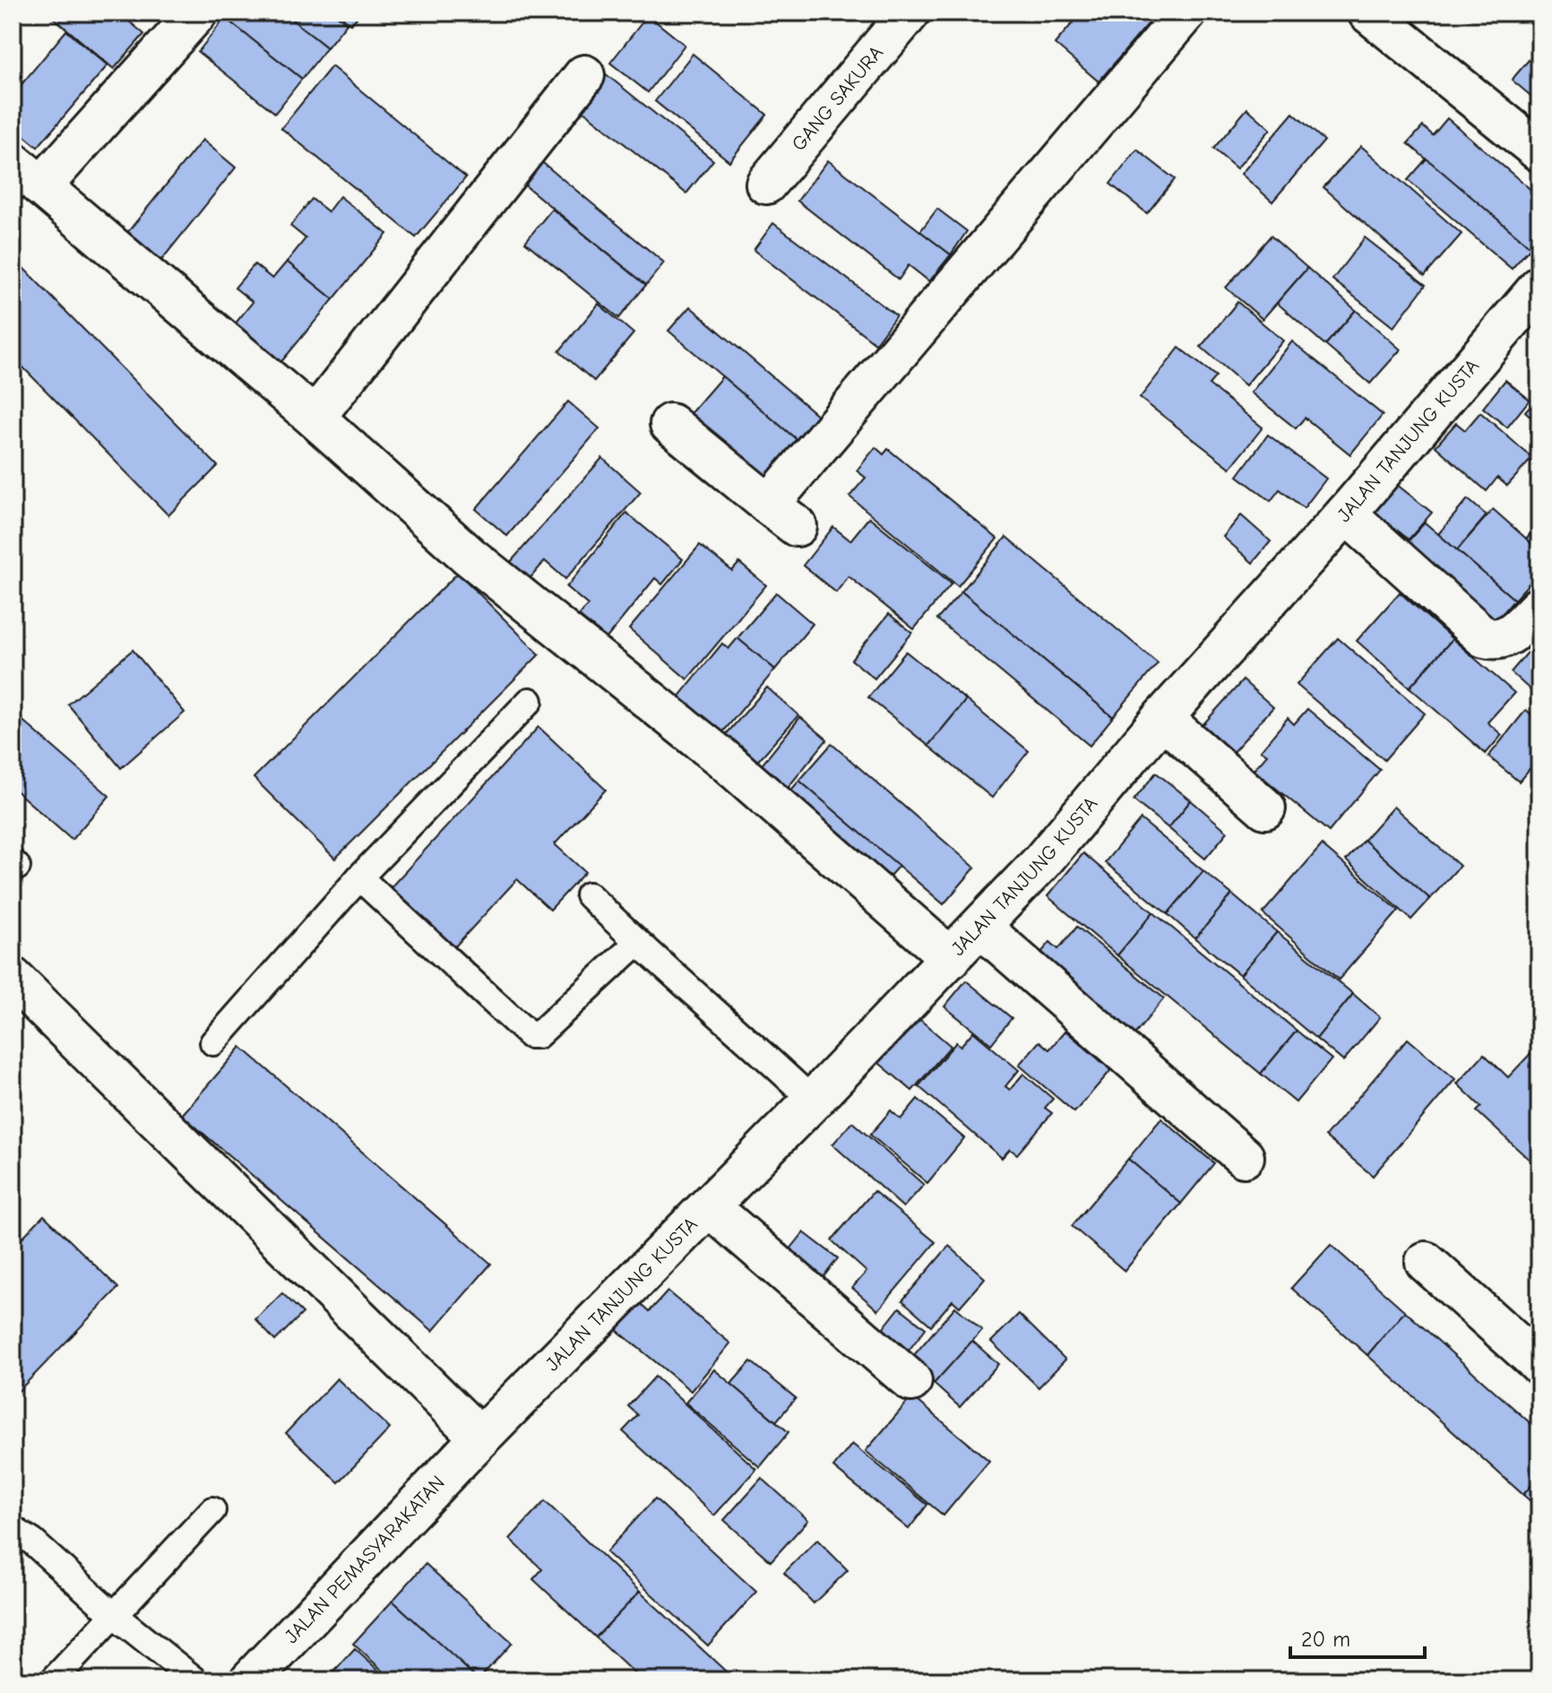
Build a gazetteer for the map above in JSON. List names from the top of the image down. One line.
{"streets":{"street":["GANG SAKURA","JALAN TANJUNG KUSTA","JALAN PEMASYARAKATAN"]},"crossings":[["JALAN TANJUNG KUSTA","JALAN PEMASYARAKATAN"]],"scale_bar":"20 m"}
